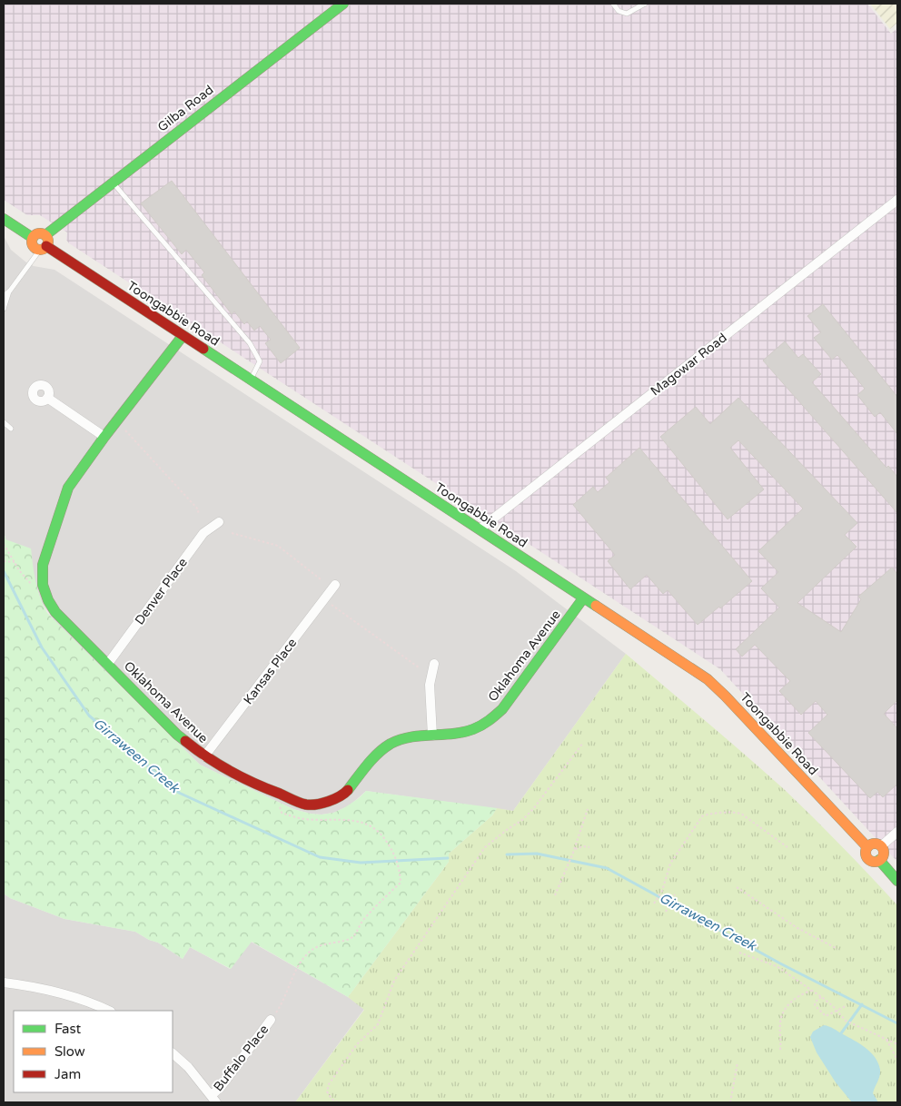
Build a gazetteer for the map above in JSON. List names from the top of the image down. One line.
{"streets":{"street":["Gilba Road","Toongabbie Road","Magowar Road","Denver Place","Oklahoma Avenue","Kansas Place","Buffalo Place"]},"crossings":[["Gilba Road","Toongabbie Road"],["Toongabbie Road","Magowar Road"],["Toongabbie Road","Oklahoma Avenue"],["Denver Place","Oklahoma Avenue"],["Oklahoma Avenue","Kansas Place"]],"water":["Girraween Creek"],"legend":["Fast","Slow","Jam"]}
